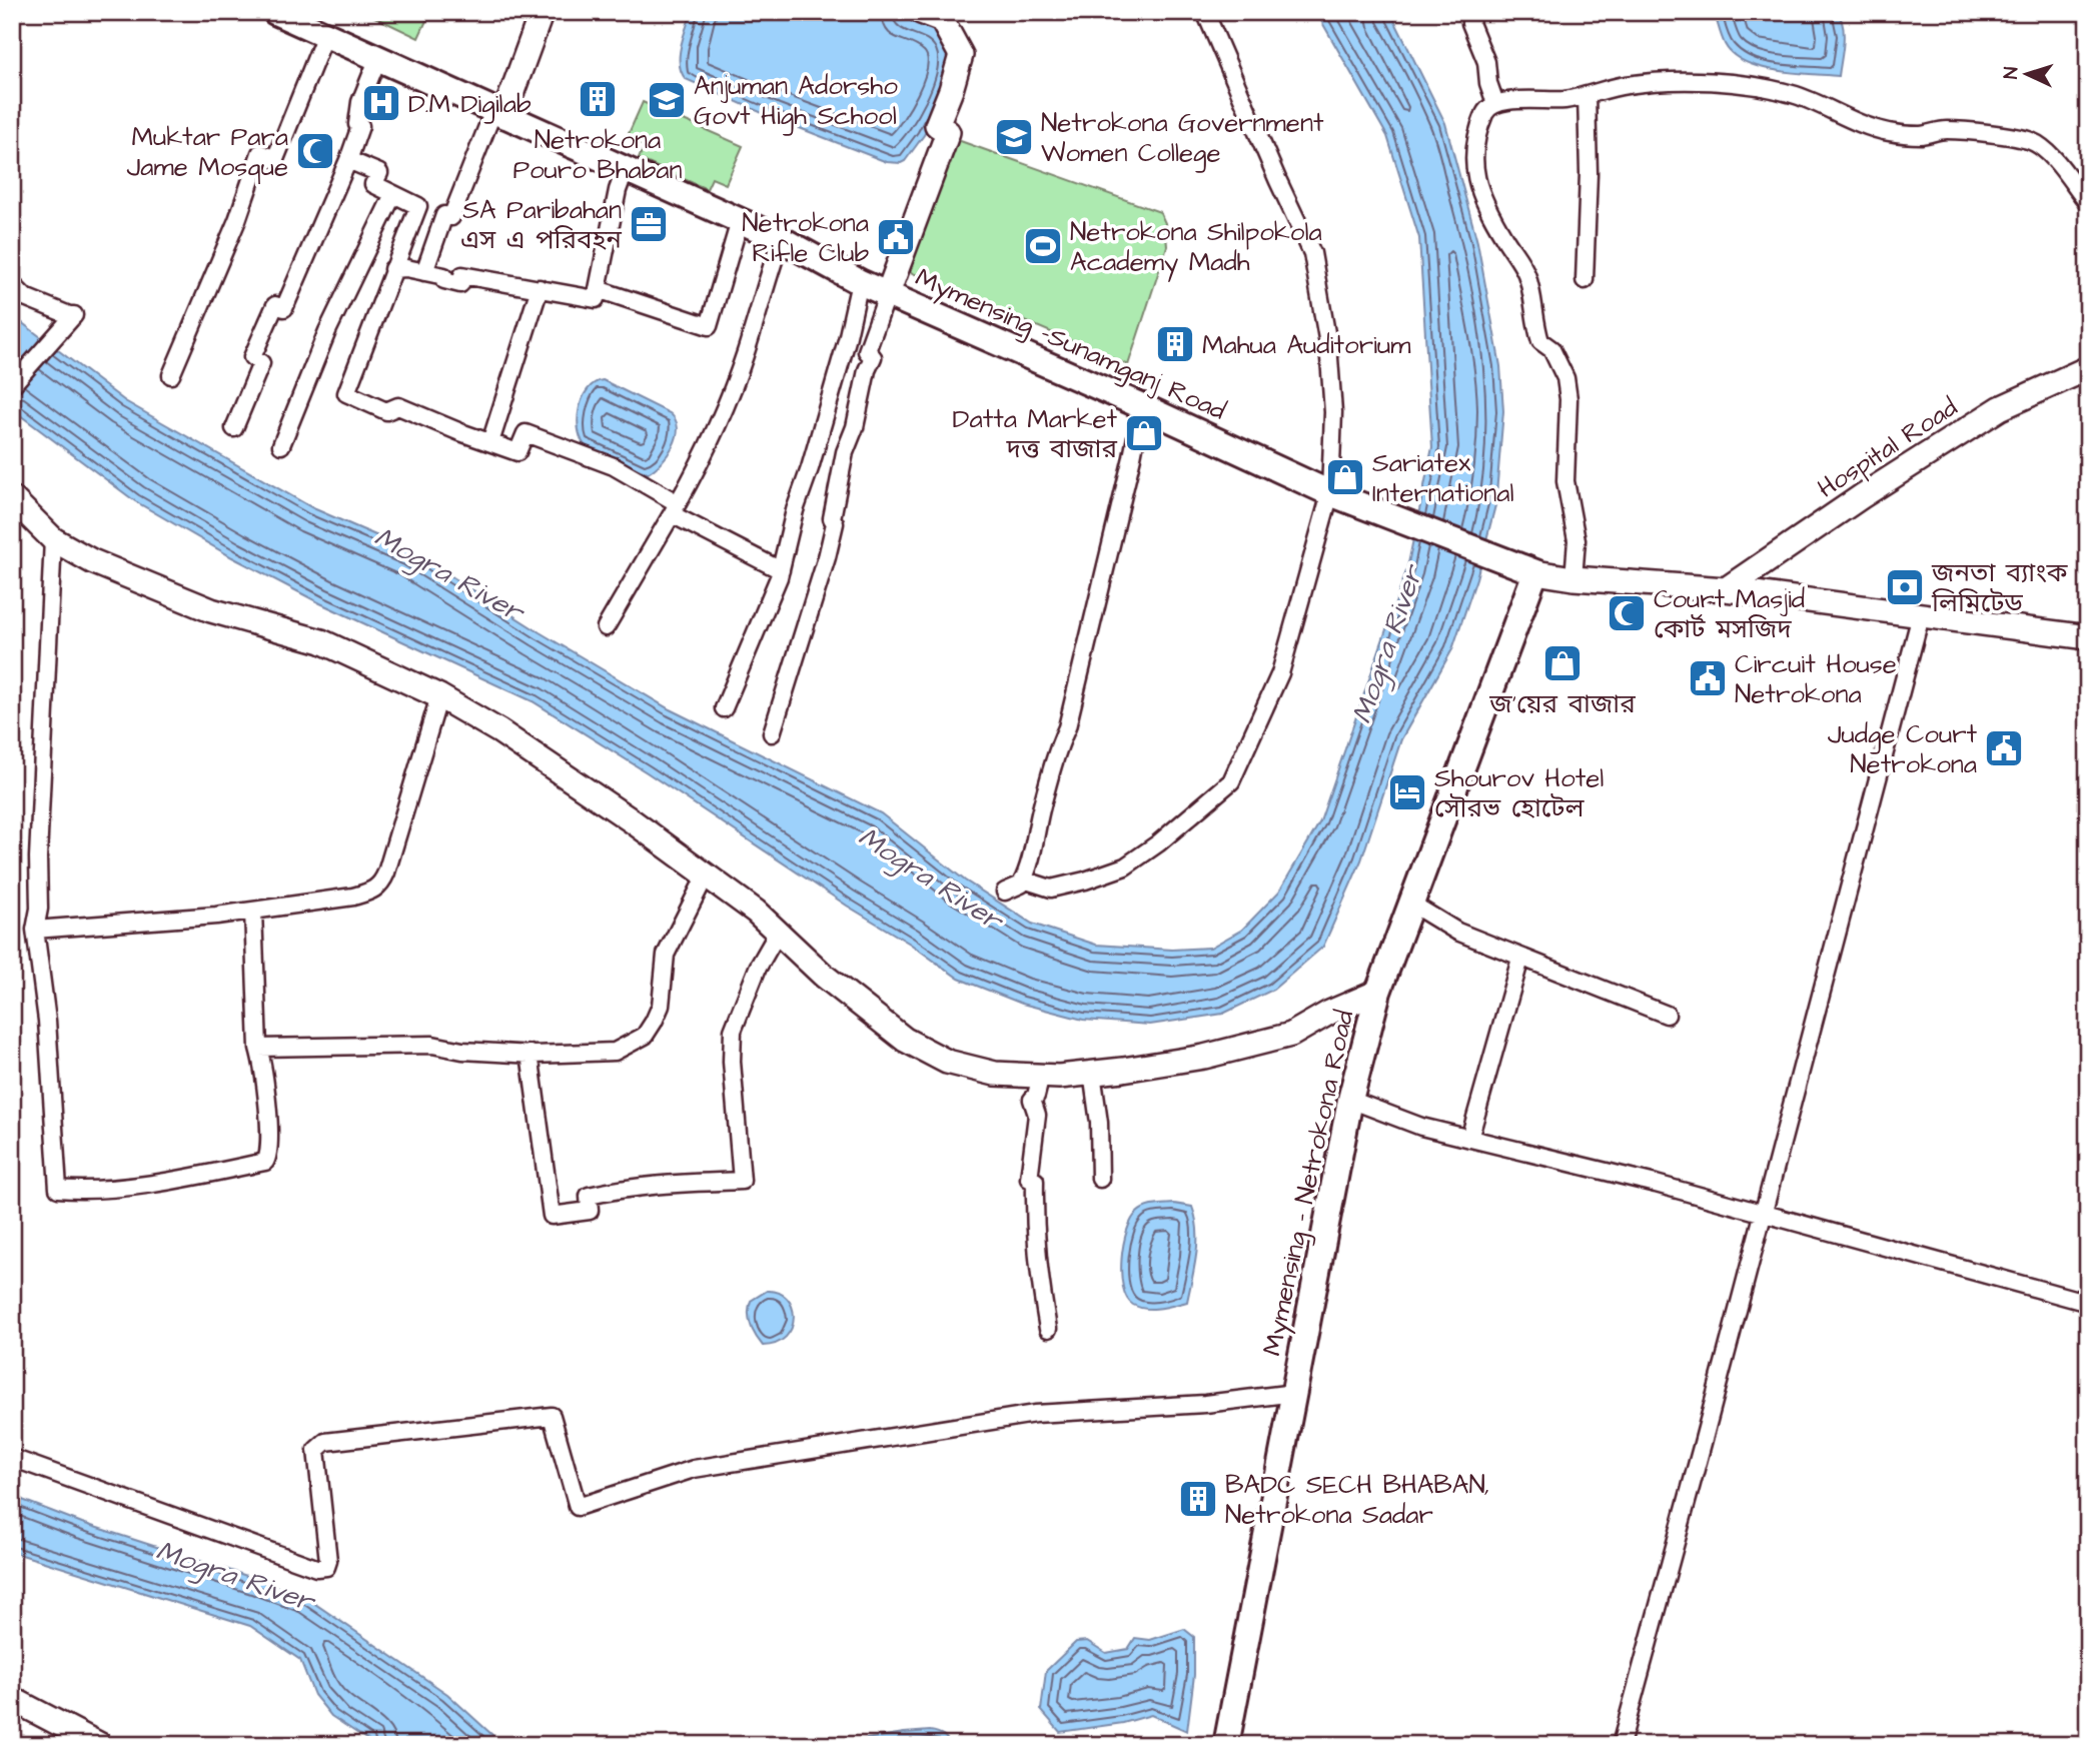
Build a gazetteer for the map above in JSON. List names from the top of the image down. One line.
{"streets":{"main road":["Mymensing -Sunamganj Road","Mymensing - Netrokona Road"],"street":["Hospital Road"]},"crossings":[["Mymensing -Sunamganj Road","Mymensing - Netrokona Road"]],"water":["Mogra River"],"places":{"building":["Netrokona Pouro Bhaban","Mahua Auditorium","BADC SECH BHABAN, Netrokona Sadar"],"school or university":["Anjuman Adorsho Govt High School","Netrokona Government Women College"],"hospital":["D.M Digilab"],"mosque":["Muktar Para Jame Mosque","Court Masjid কোর্ট মসজিদ"],"office":["SA Paribahan এস এ পরিবহন"],"public building":["Netrokona Rifle Club","Circuit House Netrokona","Judge Court Netrokona"],"sports":["Netrokona Shilpokola Academy Madh"],"shop":["Datta Market দত্ত বাজার","Sariatex International","জ'‌য়‌ের বাজার"],"bank":["জনতা ব্যাংক লিমিটেড"],"hotel":["Shourov Hotel সৌরভ হোটেল"]},"north":"left"}
